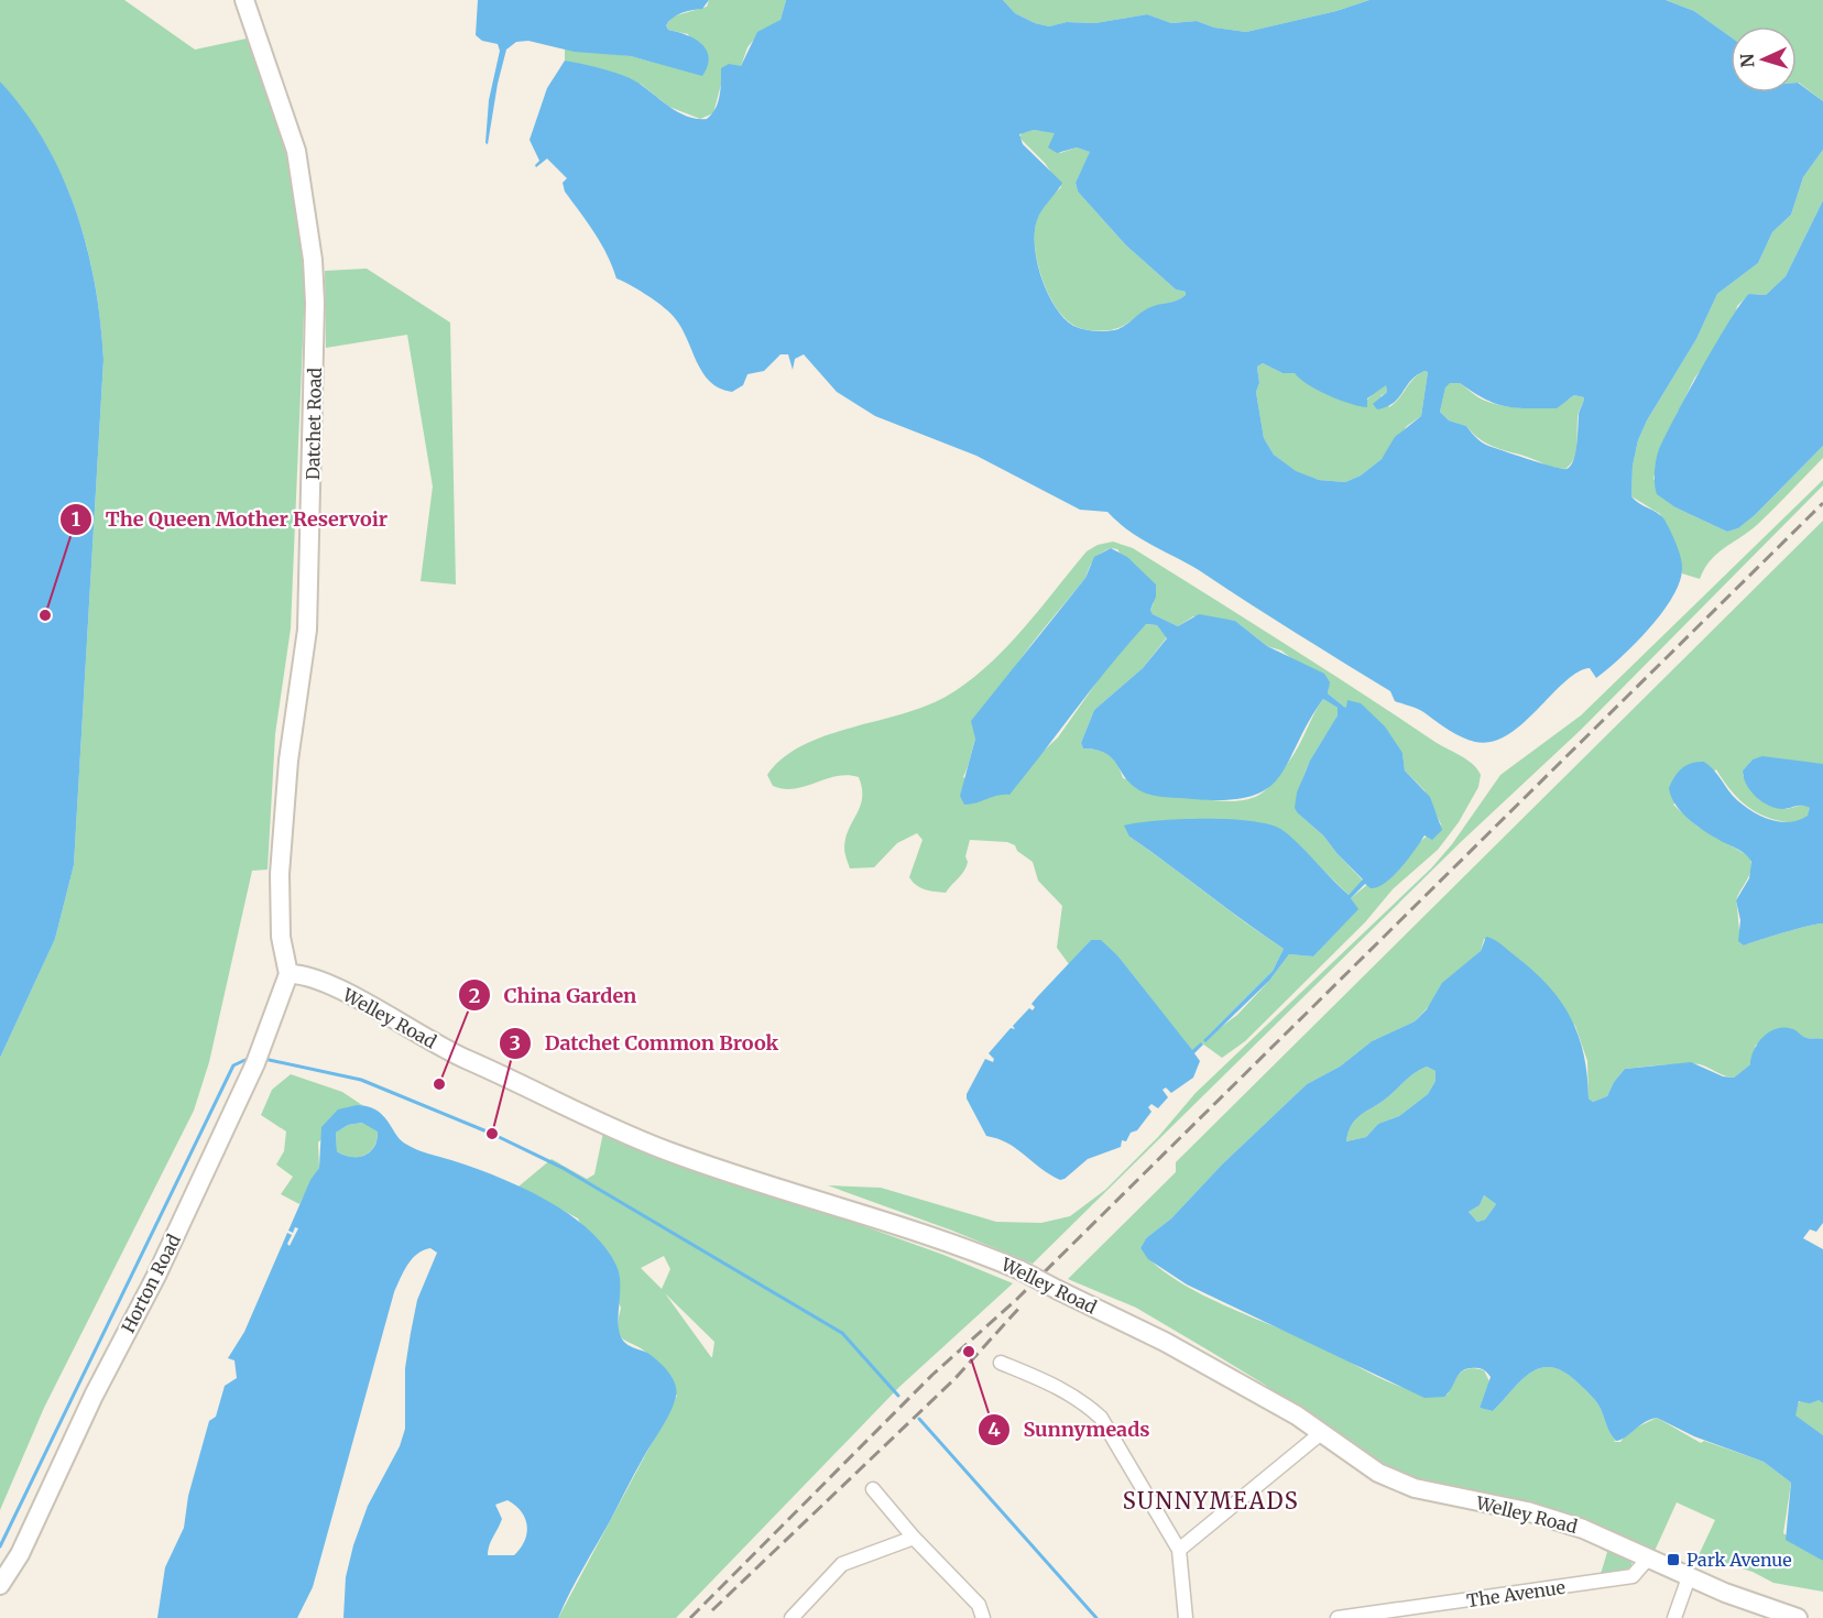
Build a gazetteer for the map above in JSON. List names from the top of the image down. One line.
{"streets":{"main road":["Datchet Road","Welley Road","Horton Road"],"street":["The Avenue"]},"crossings":[["Datchet Road","Welley Road"],["Datchet Road","Horton Road"],["Welley Road","Horton Road"],["Welley Road","The Avenue"]],"districts":["SUNNYMEADS"],"places":{"other":["The Queen Mother Reservoir","China Garden","Datchet Common Brook","Sunnymeads"],"transit":["Park Avenue"]},"north":"left"}
